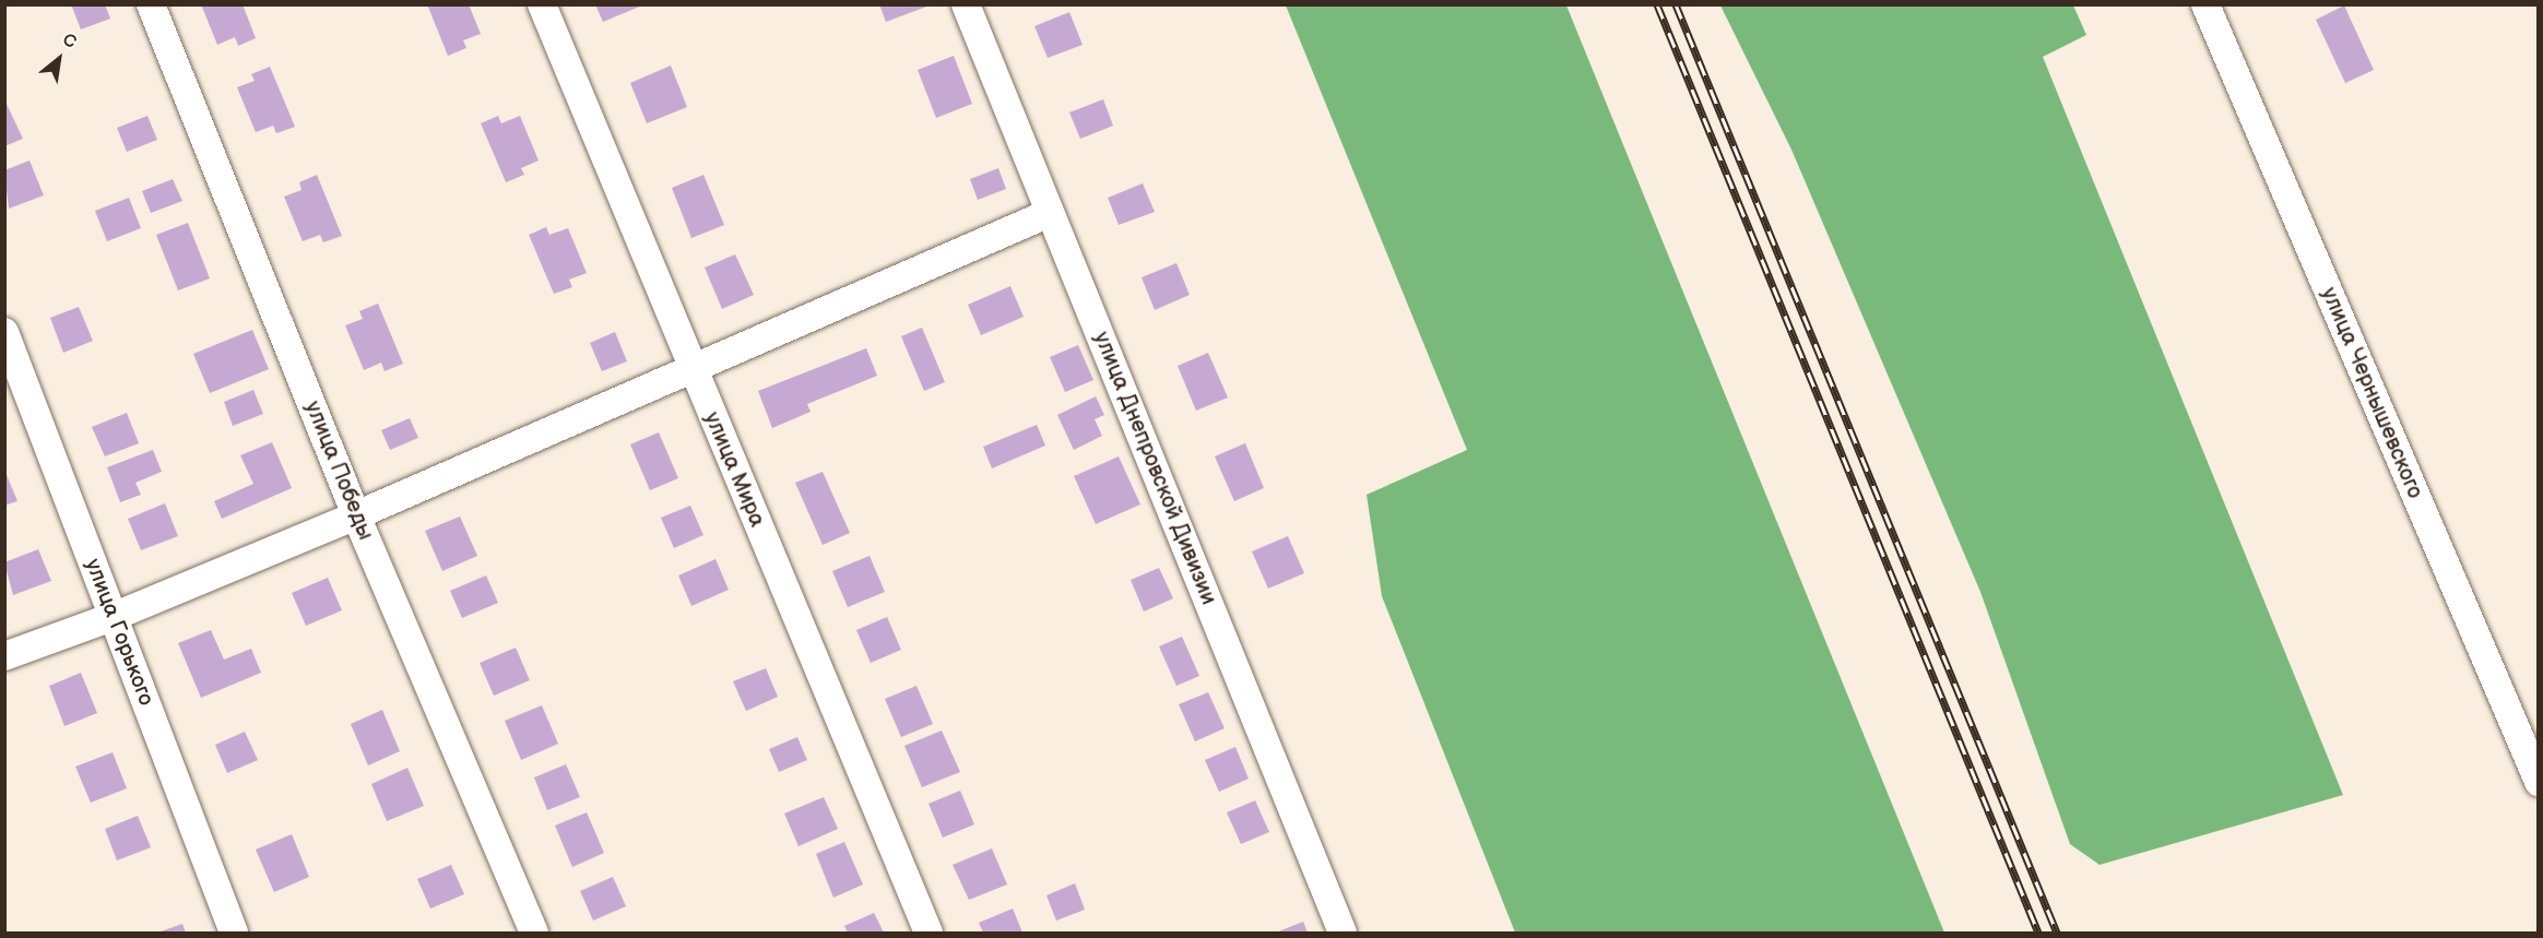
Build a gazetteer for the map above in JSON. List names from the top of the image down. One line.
{"streets":{"street":["улица Чернышевского","улица Днепровской Дивизии","улица Мира","улица Победы","улица Горького"]},"north":"top right"}
